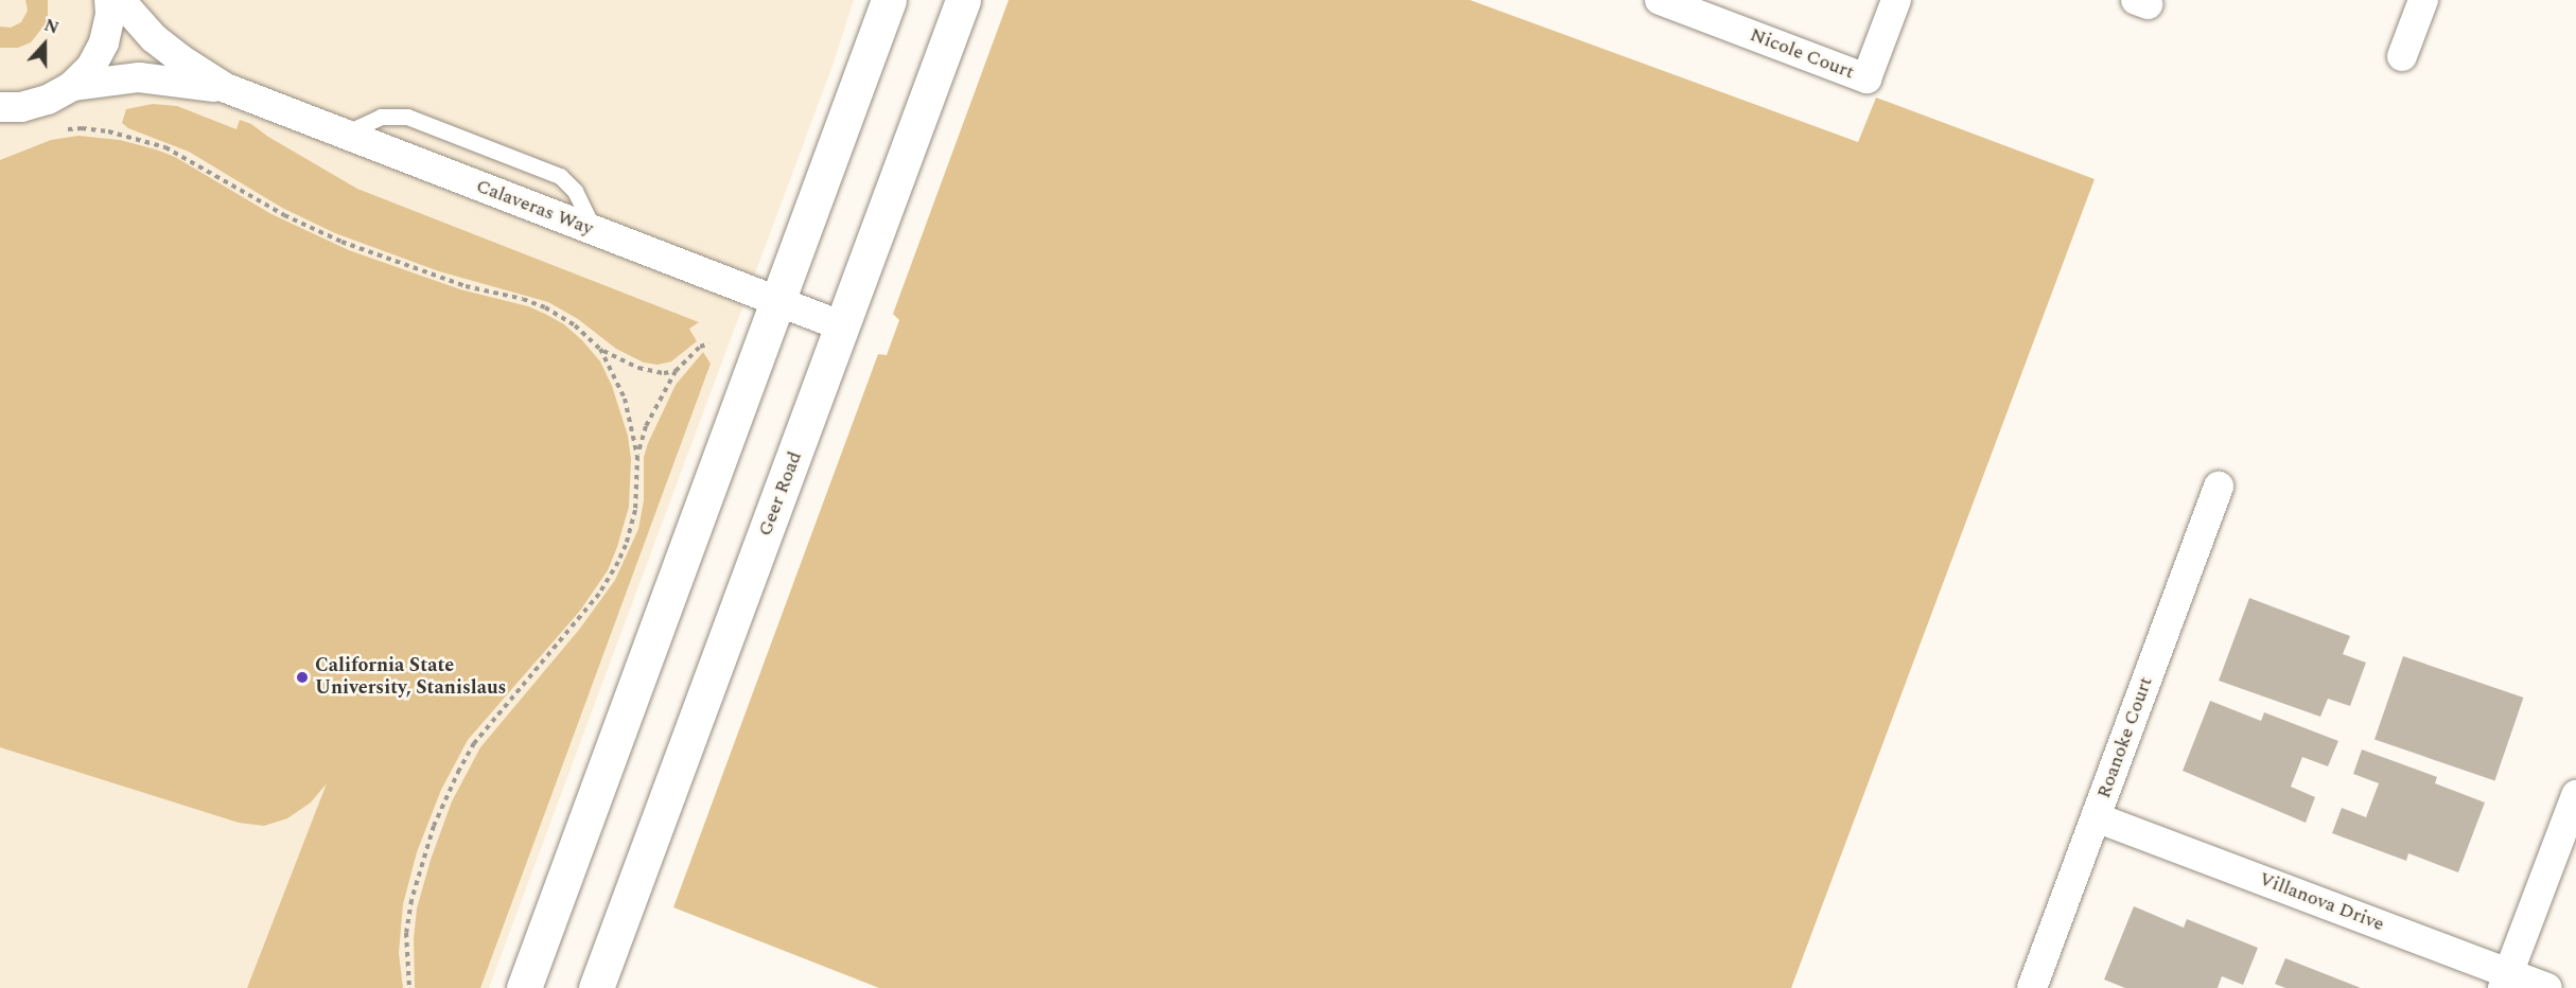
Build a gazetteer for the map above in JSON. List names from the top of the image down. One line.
{"streets":{"main road":["Geer Road"],"street":["Nicole Court","Calaveras Way","Roanoke Court","Villanova Drive"]},"crossings":[["Calaveras Way","Geer Road"],["Roanoke Court","Villanova Drive"]],"places":["California State University, Stanislaus"],"north":"top"}
